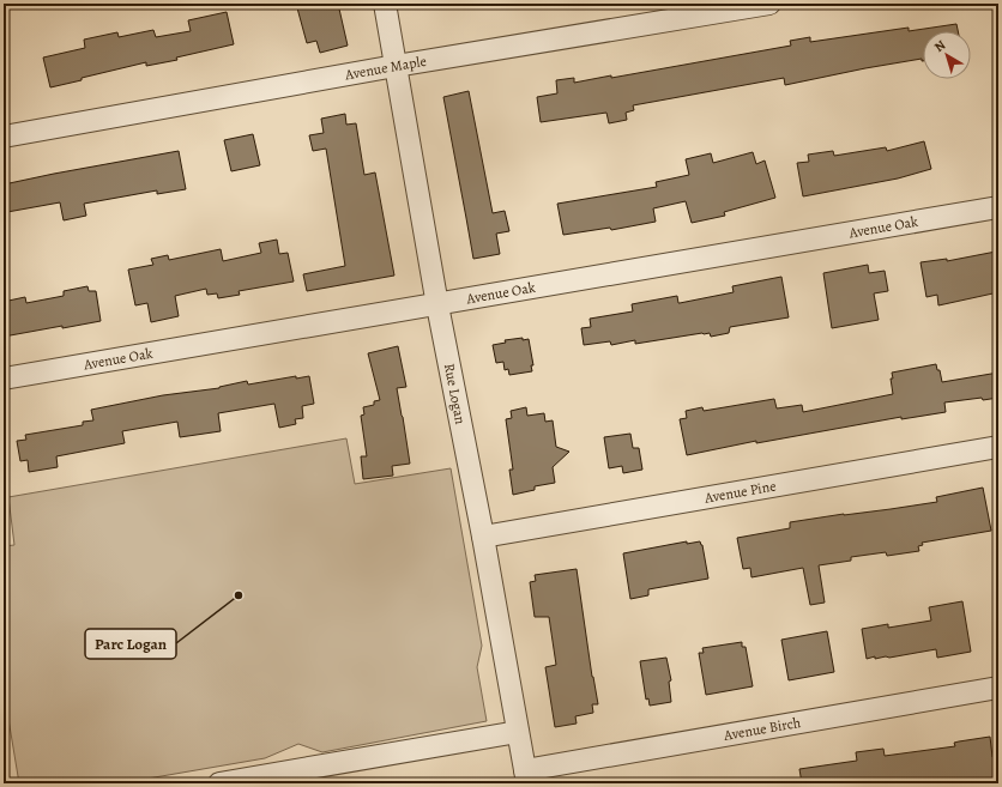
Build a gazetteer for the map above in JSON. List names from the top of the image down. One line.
{"streets":{"street":["Avenue Maple","Avenue Oak","Rue Logan","Avenue Pine","Avenue Birch"]},"crossings":[["Avenue Maple","Rue Logan"],["Avenue Oak","Rue Logan"],["Rue Logan","Avenue Pine"],["Rue Logan","Avenue Birch"]],"places":["Parc Logan"],"north":"top left"}
